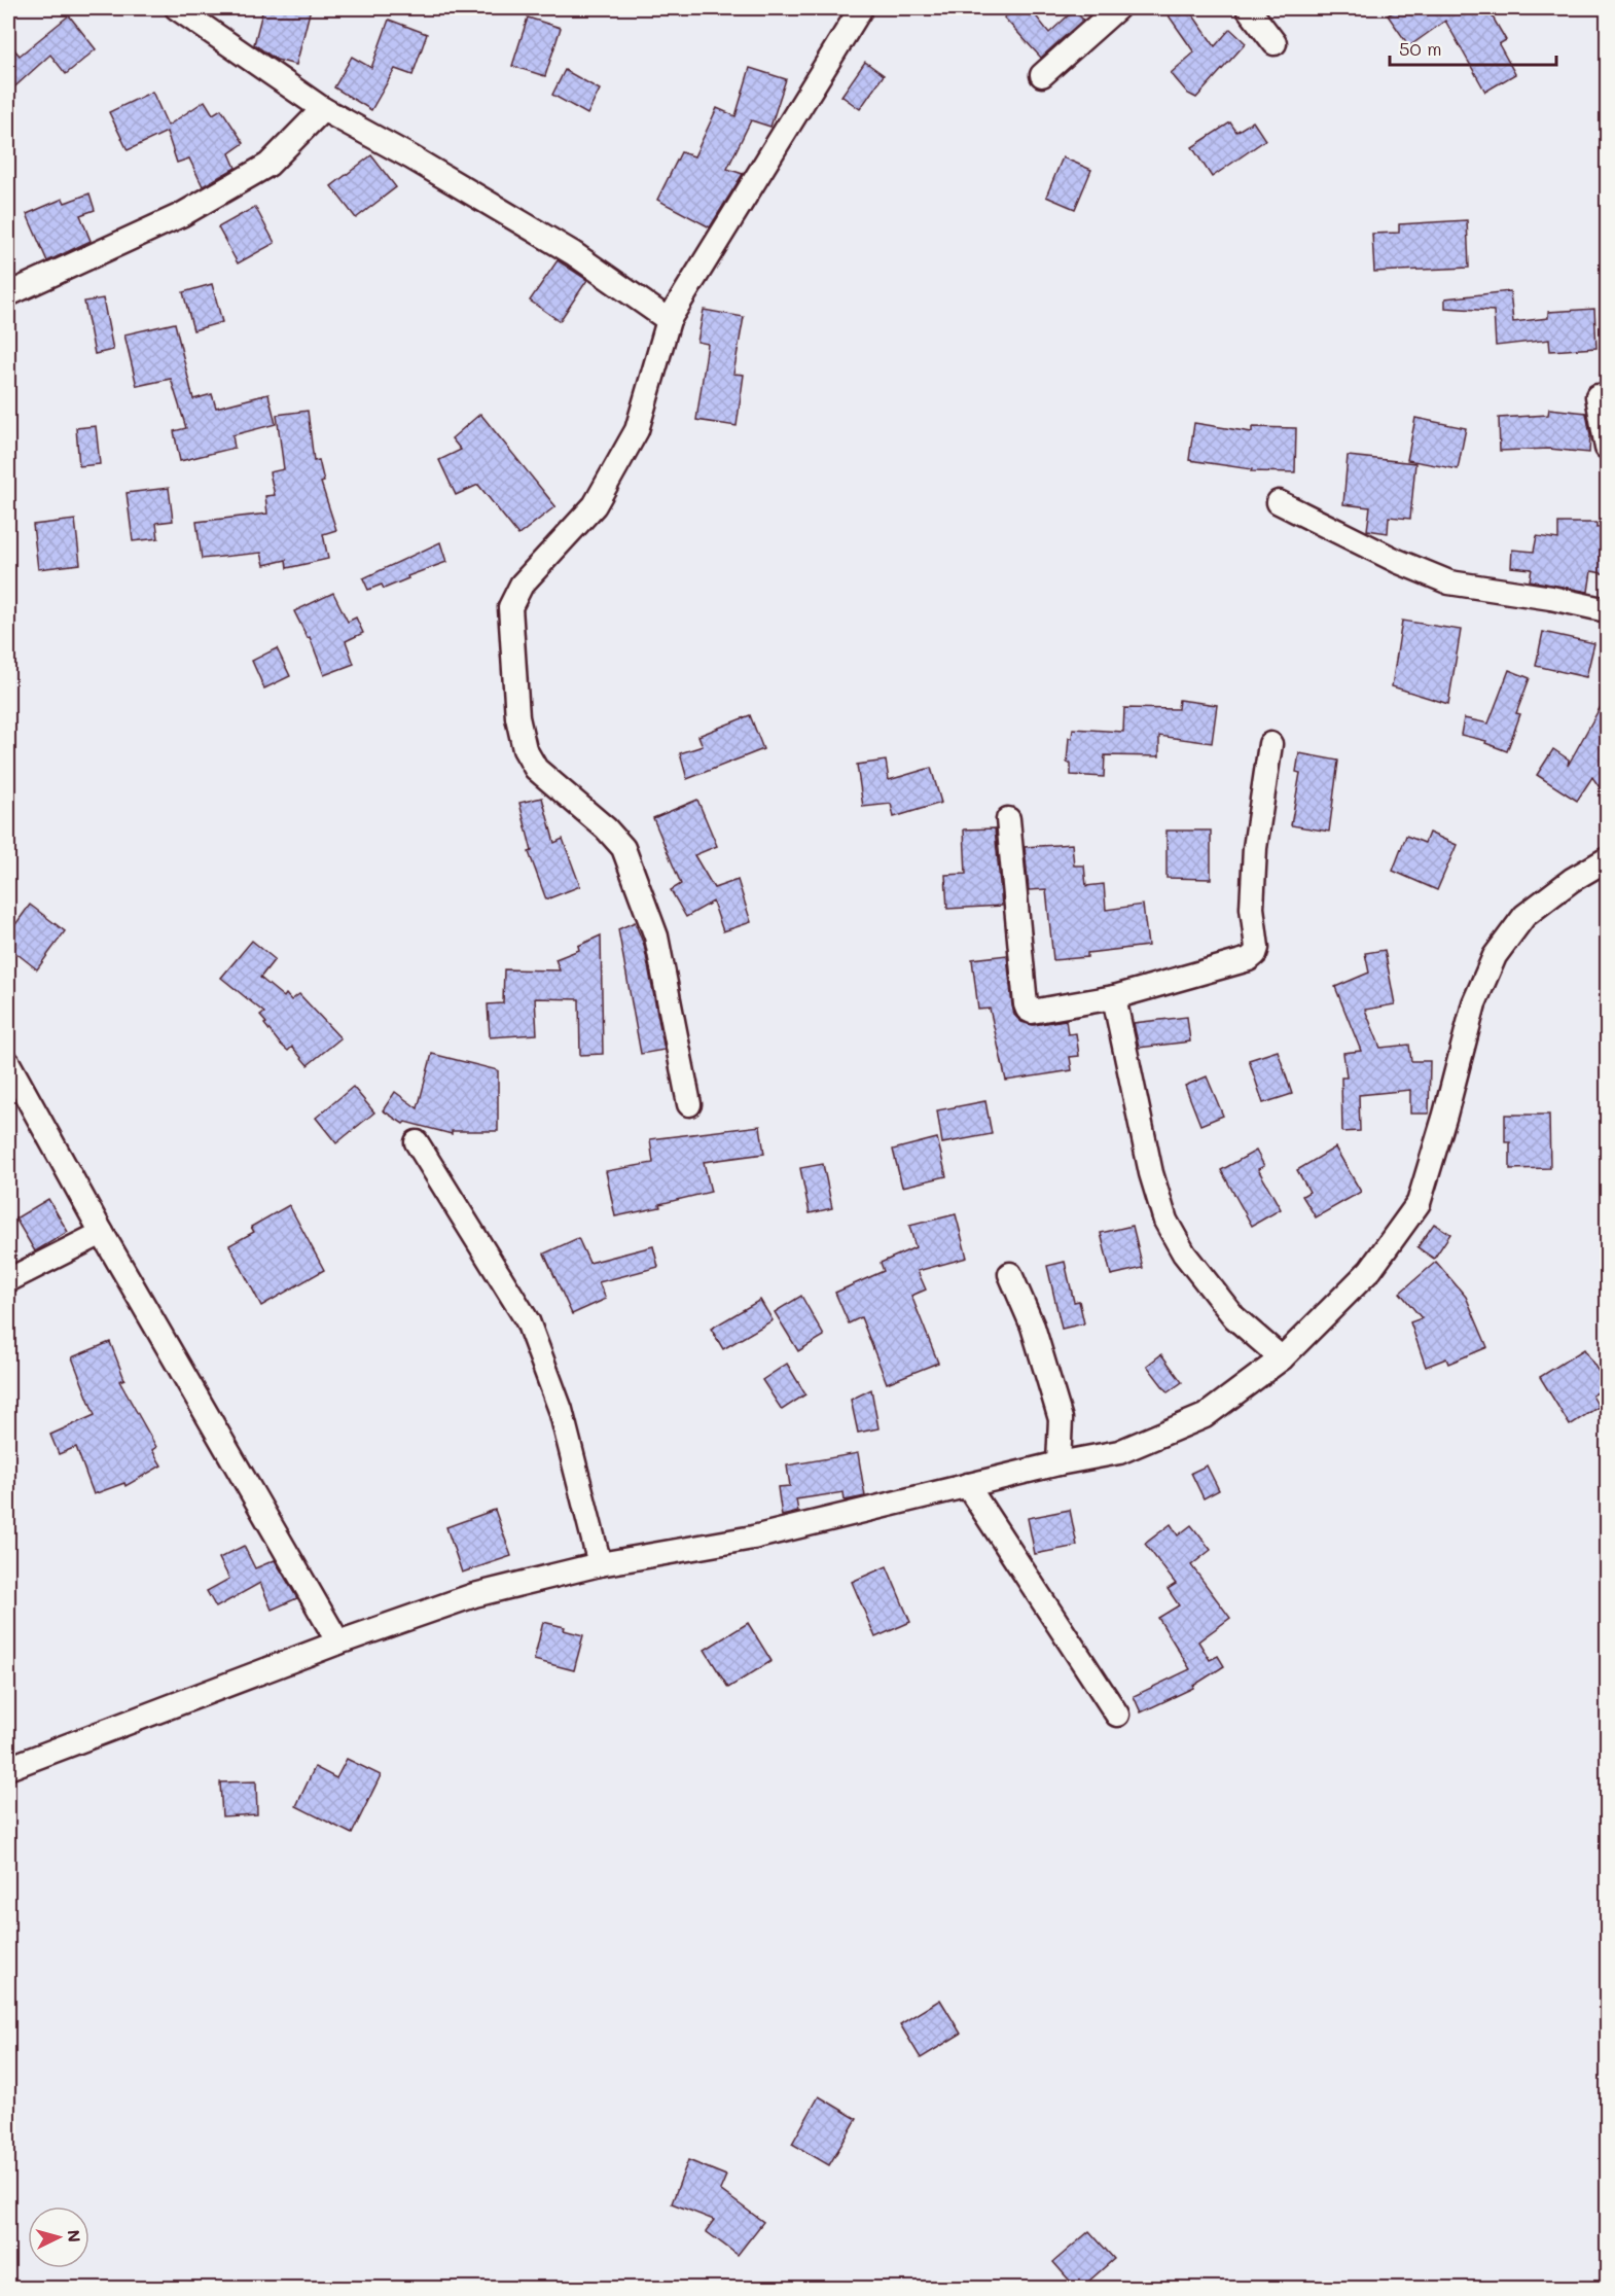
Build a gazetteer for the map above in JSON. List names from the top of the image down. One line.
{"scale_bar":"50 m","north":"right"}
